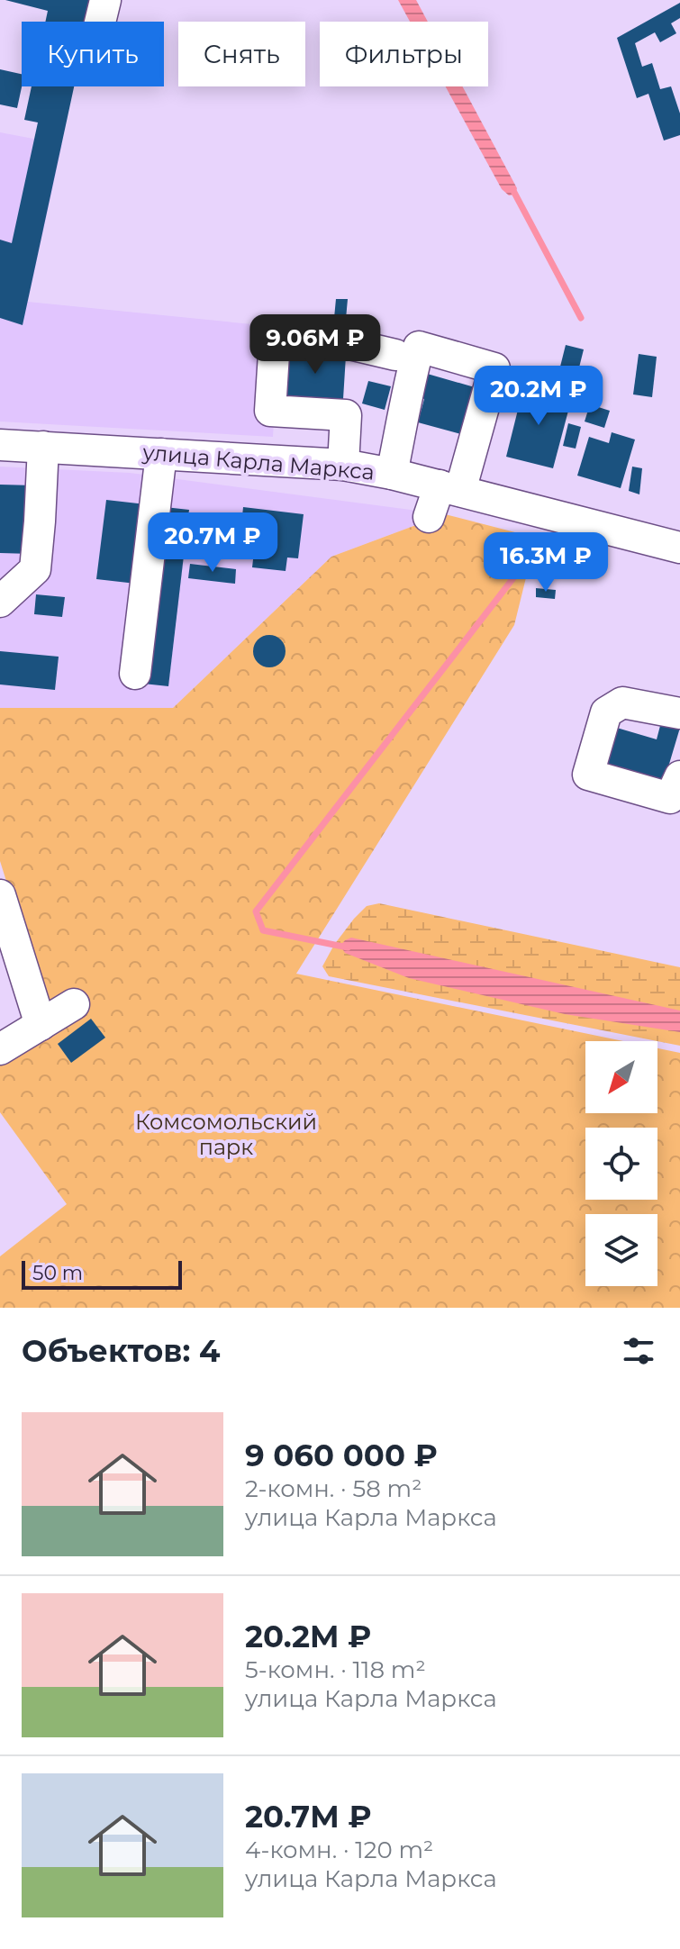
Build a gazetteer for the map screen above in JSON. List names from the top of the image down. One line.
{"streets":{"street":["улица Карла Маркса"]},"parks":["Комсомольский парк"],"scale_bar":"50 m","north":"bottom left","page":{"chip":["Купить","Снять","Фильтры"],"price":["9.06M ₽","20.2M ₽","20.7M ₽","16.3M ₽"],"scale":"50 m","heading":"Объектов: 4","list":[{"name":"9 060 000 ₽","note":"2-комн. · 58 m² · улица Карла Маркса"},{"name":"20.2M ₽","note":"5-комн. · 118 m² · улица Карла Маркса"},{"name":"20.7M ₽","note":"4-комн. · 120 m² · улица Карла Маркса"}]}}
